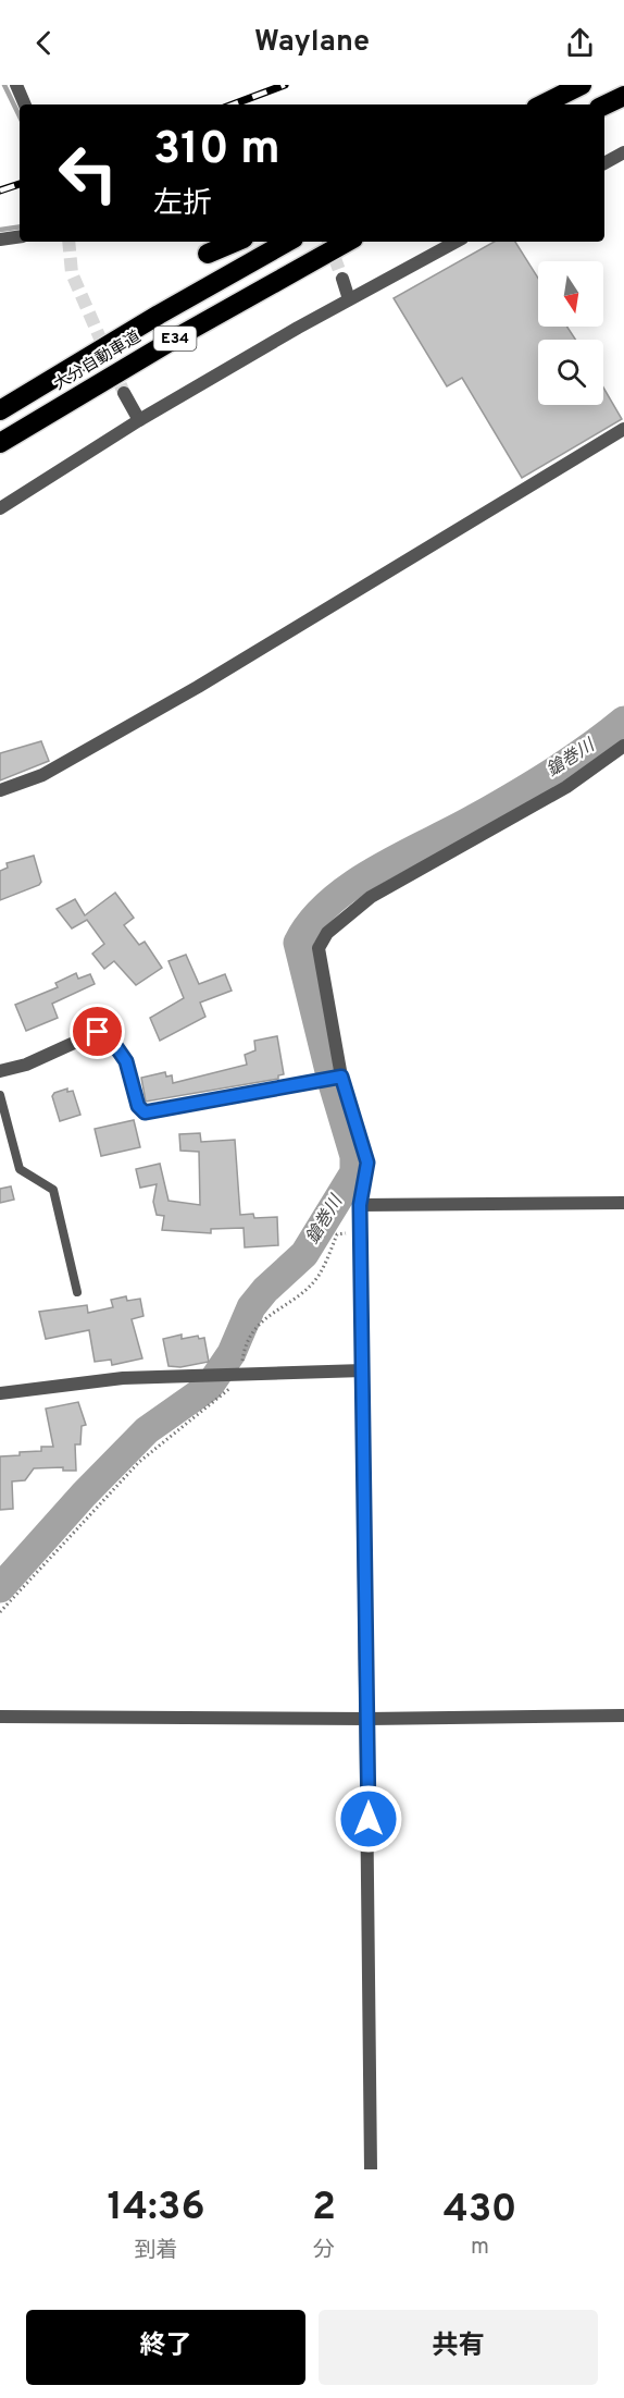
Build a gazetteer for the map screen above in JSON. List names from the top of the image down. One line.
{"streets":{"highway":["E34","大分自動車道"]},"water":["鎗巻川"],"north":"bottom","page":{"header":"Waylane","turn":["310 m","左折"],"eta":["14:36","到着","2","分","430","m"],"buttons":["終了","共有"]}}
